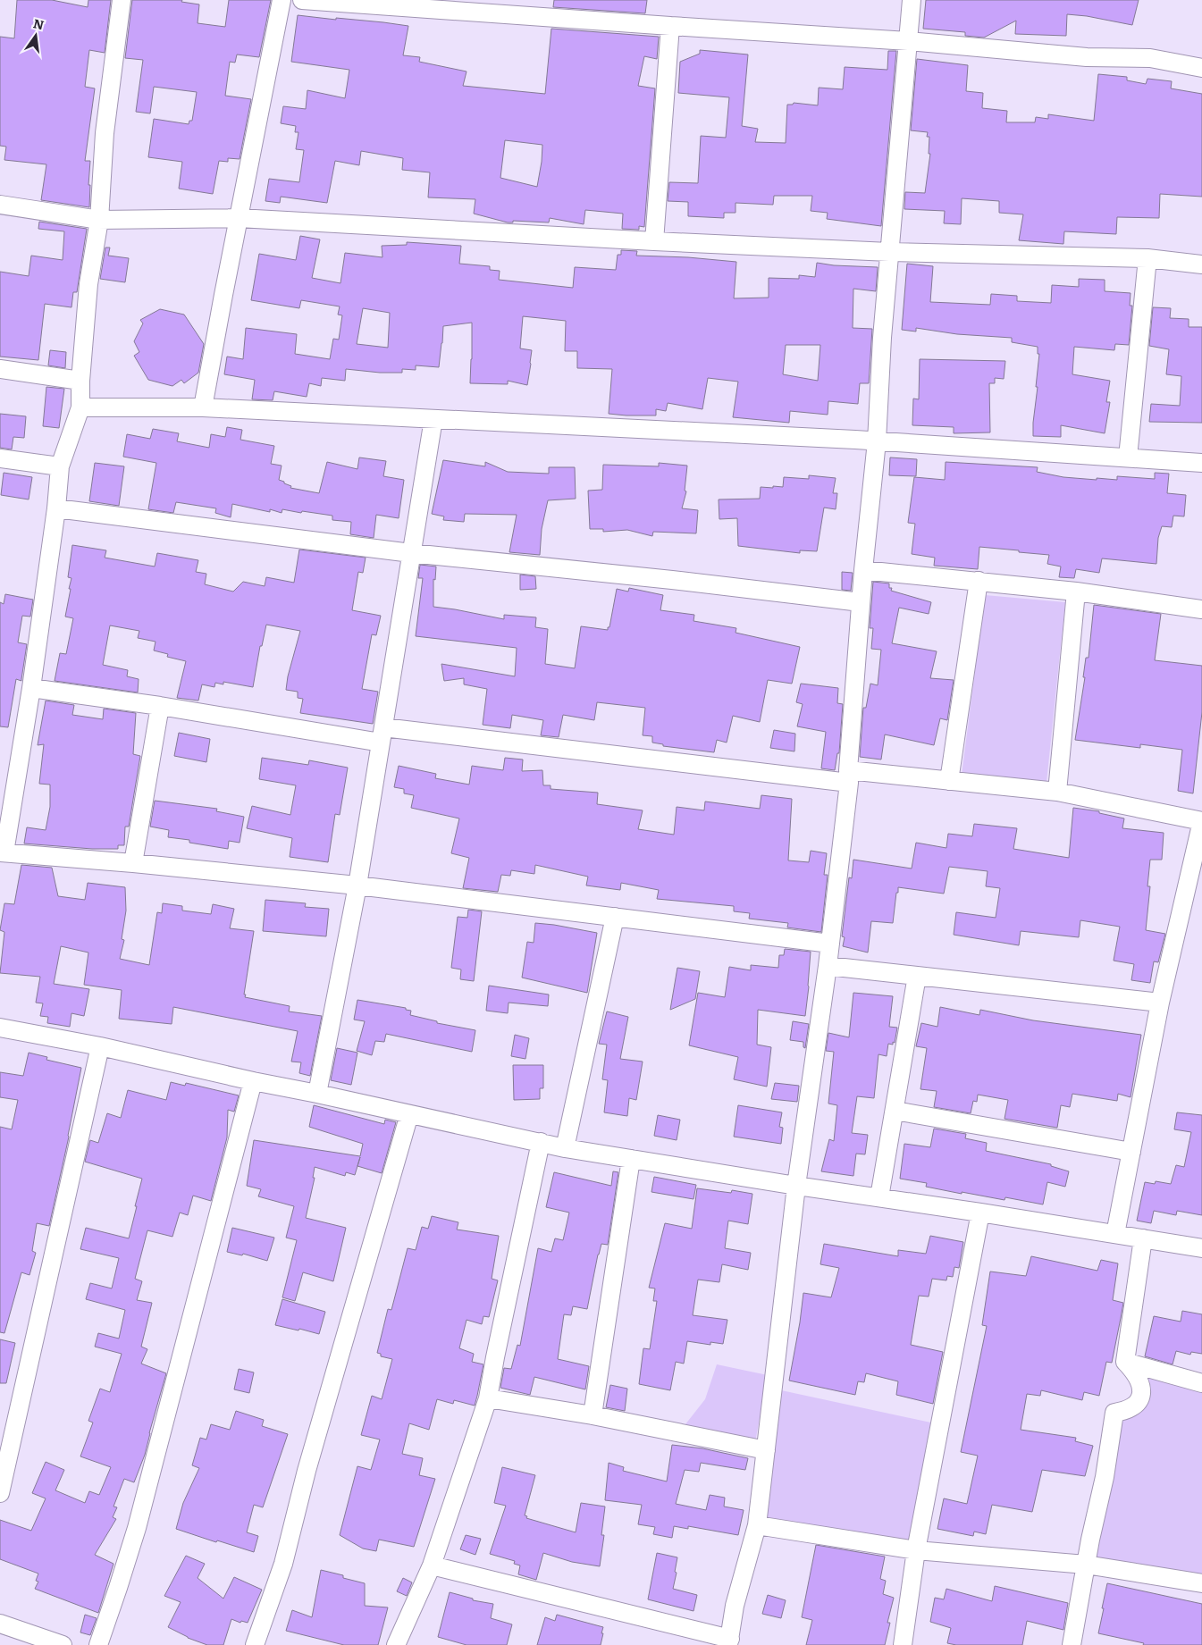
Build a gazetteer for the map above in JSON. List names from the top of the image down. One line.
{"north":"top"}
